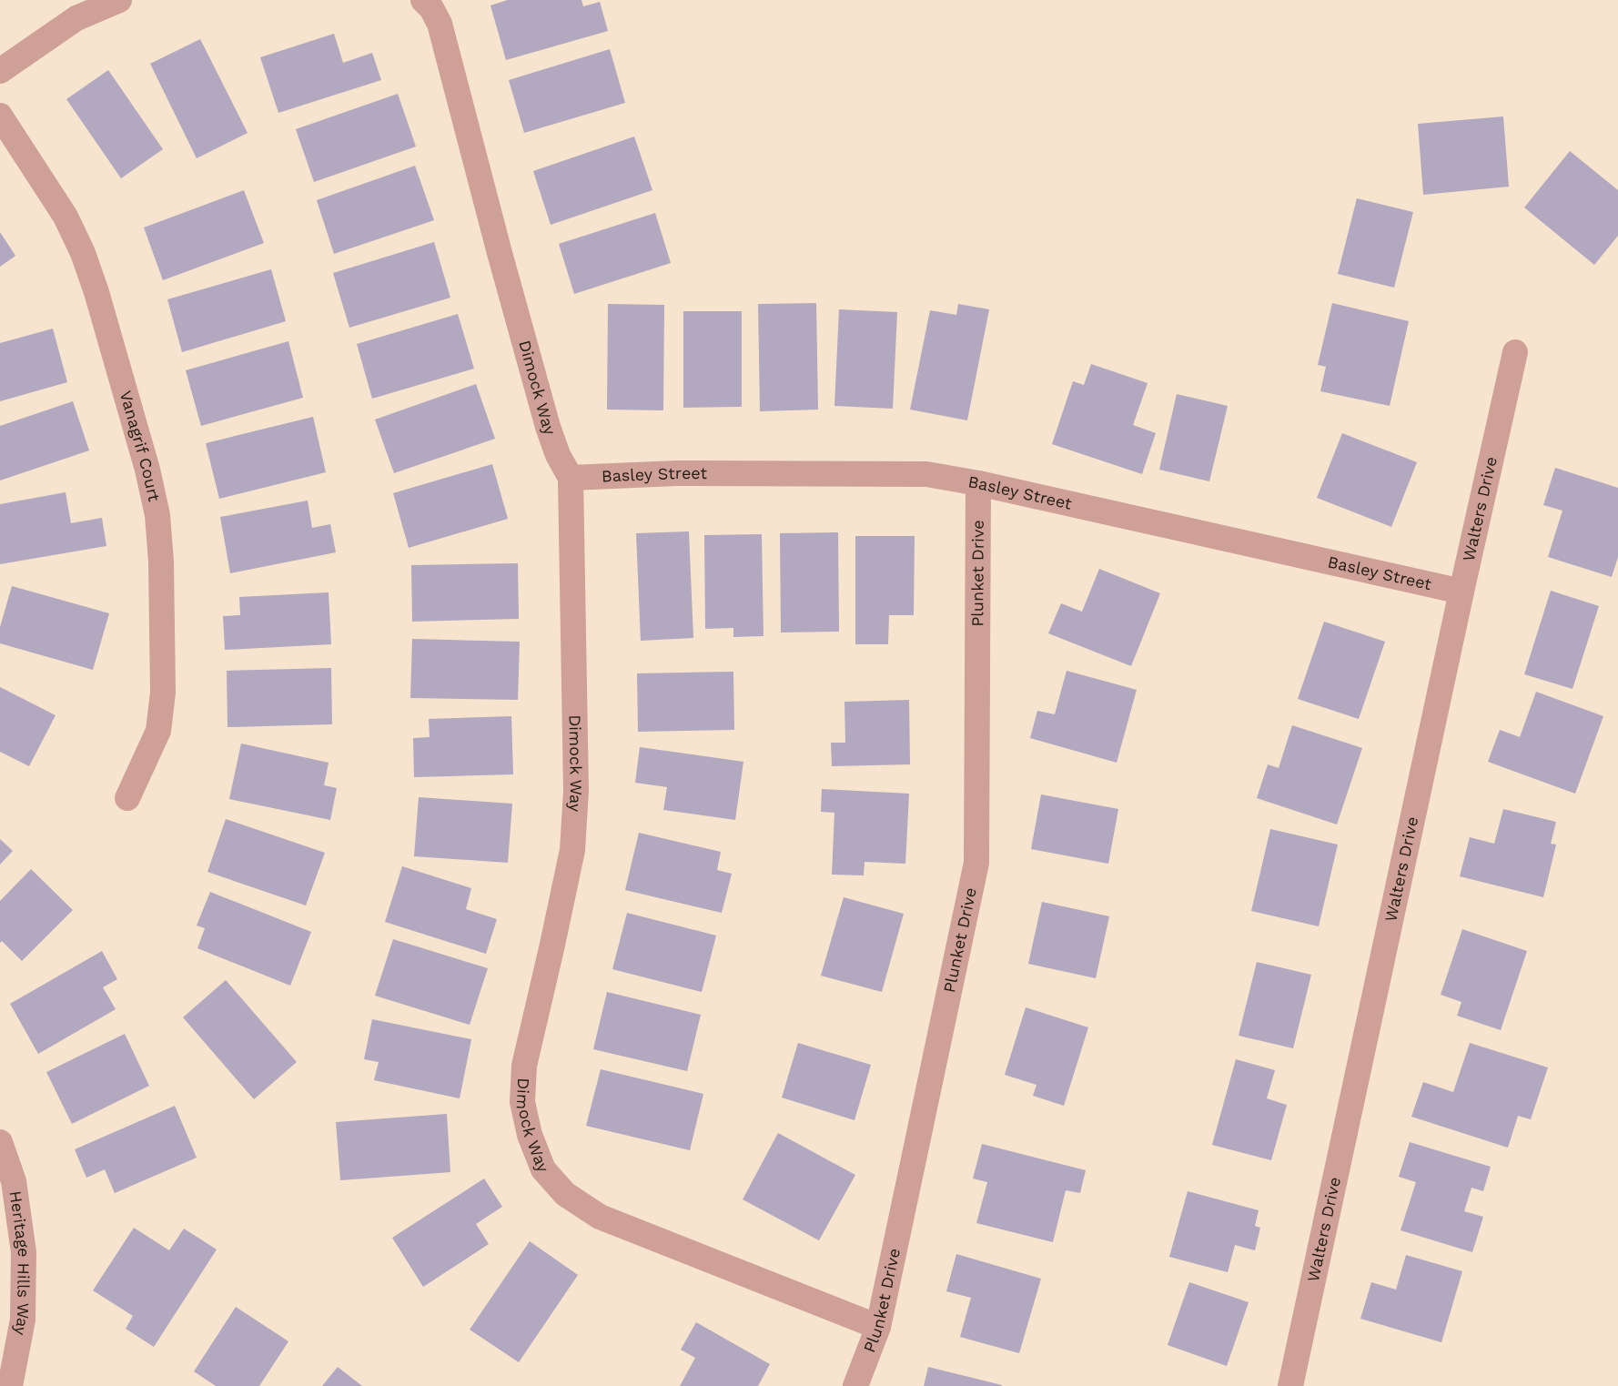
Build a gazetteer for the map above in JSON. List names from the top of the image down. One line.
{"streets":{"street":["Dimock Way","Vanagrif Court","Basley Street","Walters Drive","Plunket Drive","Heritage Hills Way"]},"crossings":[["Dimock Way","Basley Street"],["Dimock Way","Plunket Drive"],["Basley Street","Walters Drive"],["Basley Street","Plunket Drive"]]}
